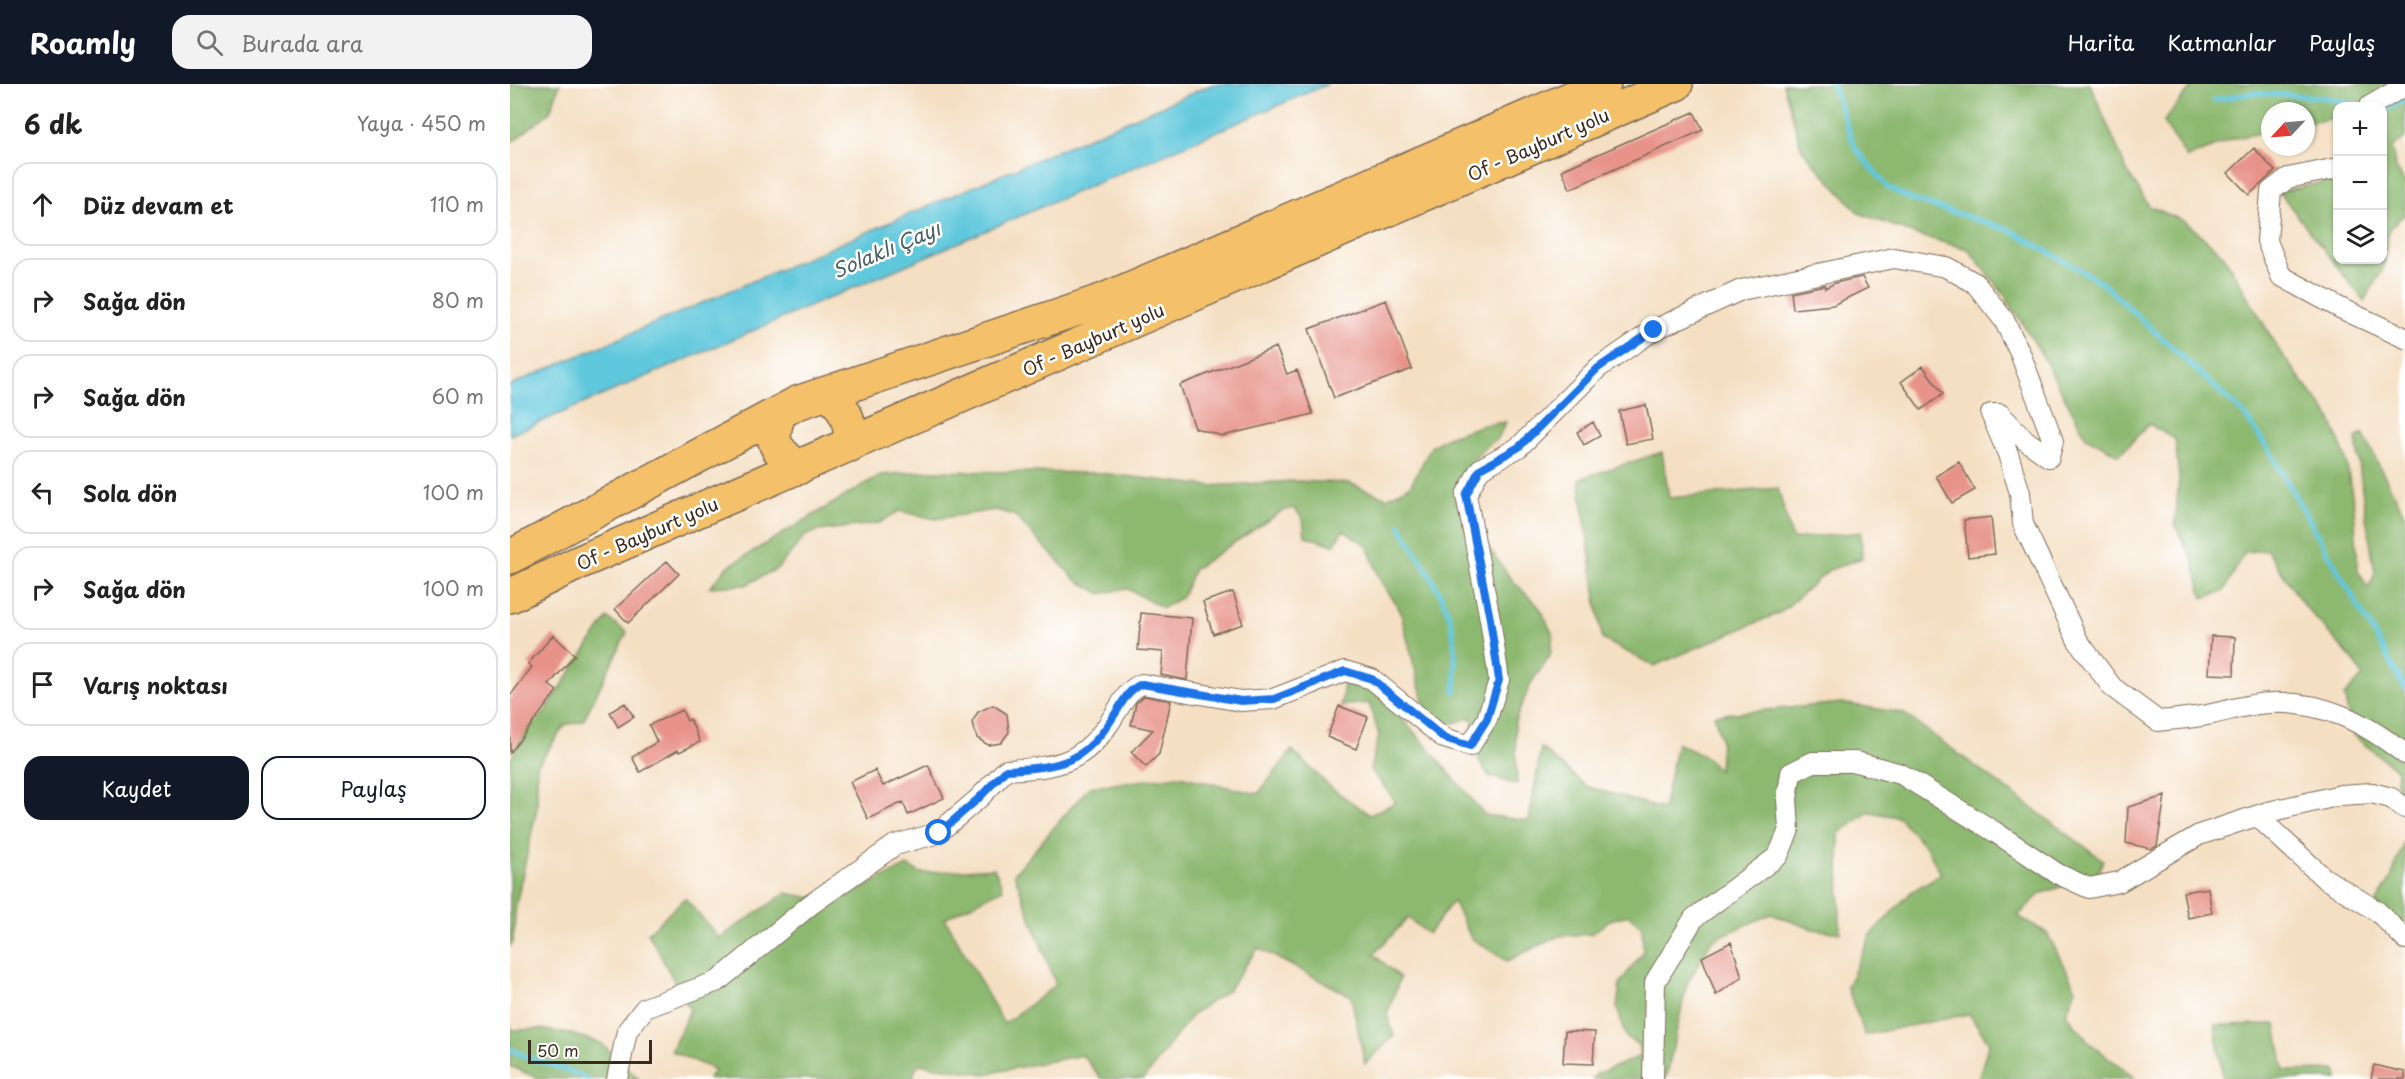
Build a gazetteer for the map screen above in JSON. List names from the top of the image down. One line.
{"streets":{"highway":["Of - Bayburt yolu"]},"water":["Solaklı Çayı"],"scale_bar":"50 m","north":"bottom left","page":{"header":"Roamly","search":"Burada ara","nav":["Harita","Katmanlar","Paylaş"],"heading":["6 dk","Yaya · 450 m"],"map_buttons":["+","−"],"list":[["Düz devam et","110 m"],["Sağa dön","80 m"],["Sağa dön","60 m"],["Sola dön","100 m"],["Sağa dön","100 m"],"Varış noktası"],"buttons":["Kaydet","Paylaş"],"scale":"50 m"}}
